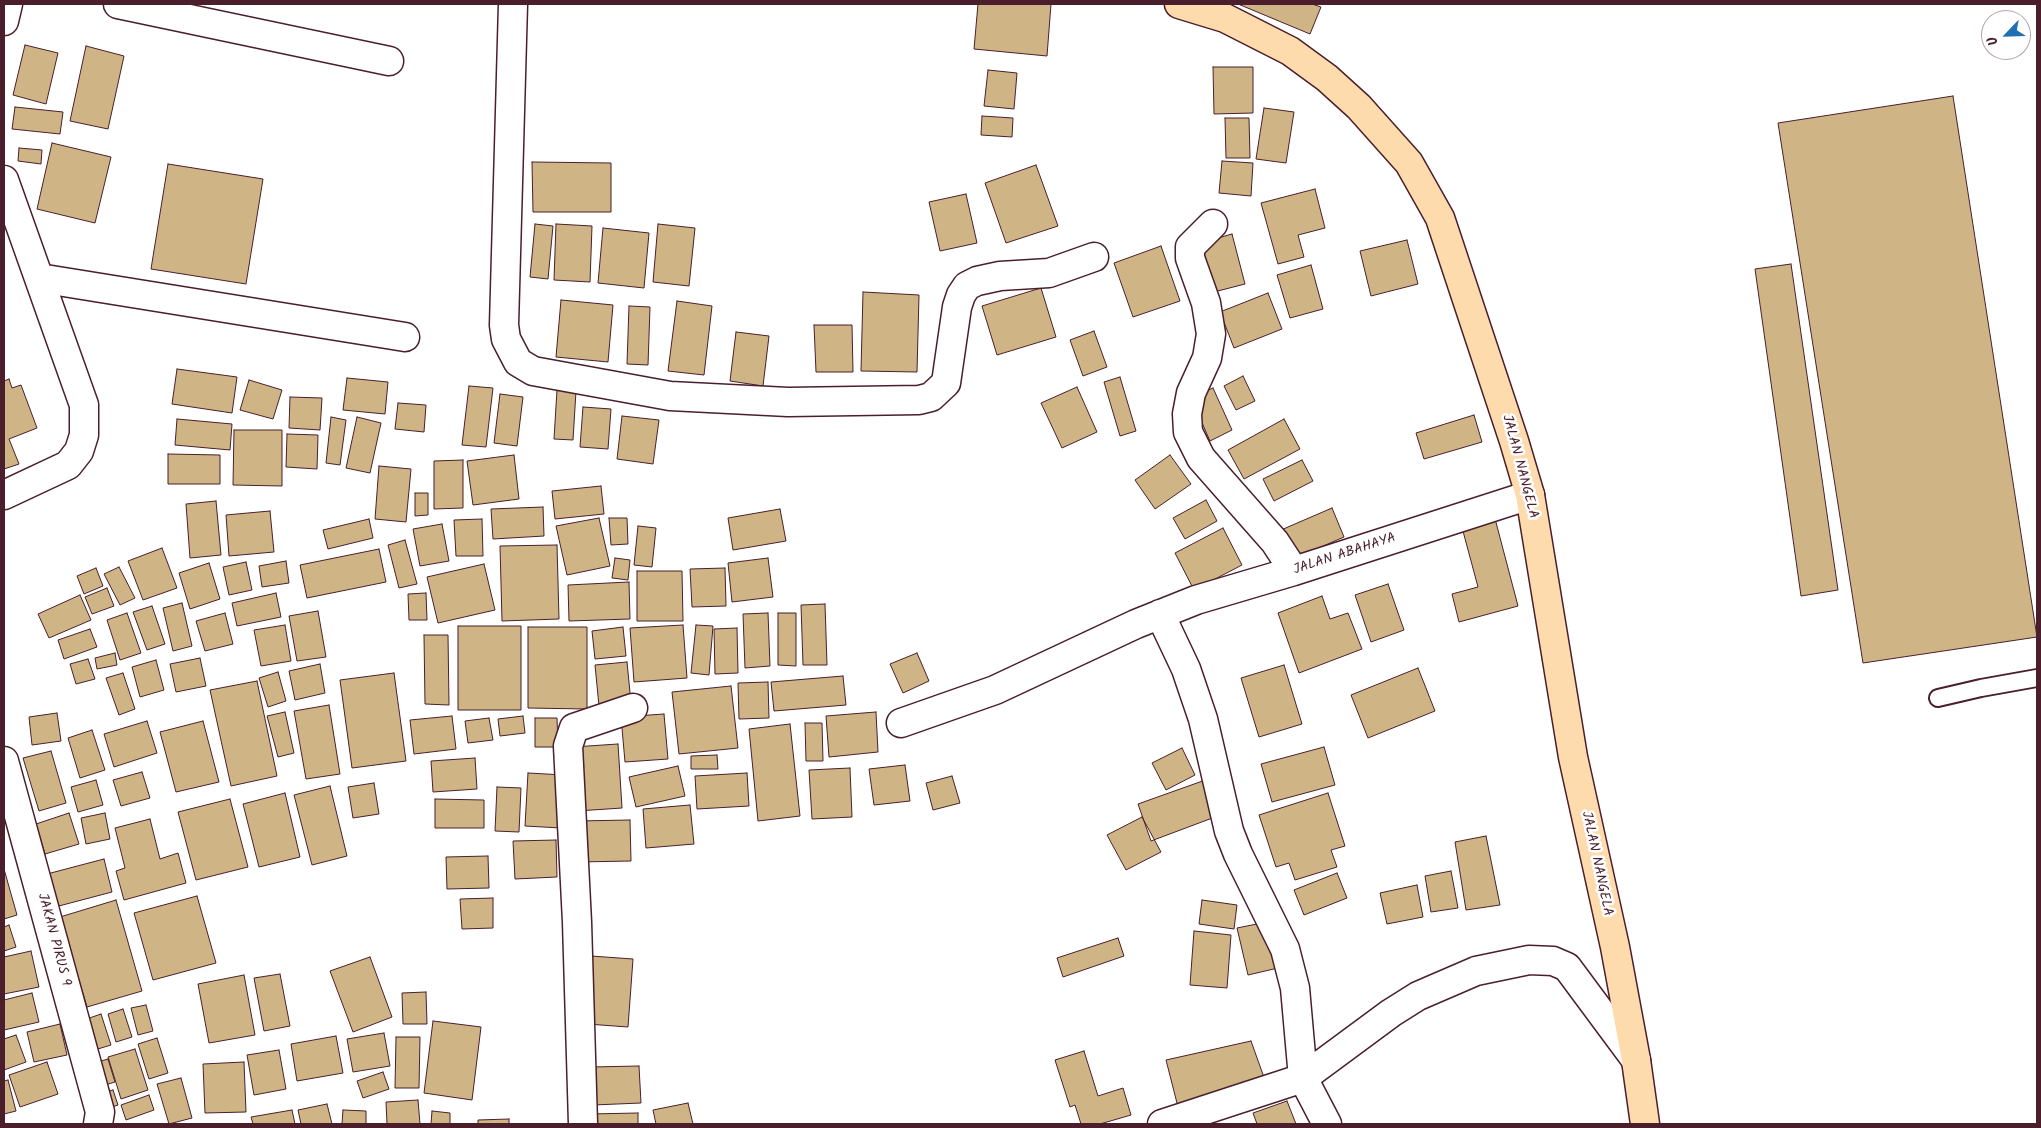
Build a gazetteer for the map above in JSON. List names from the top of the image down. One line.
{"streets":{"main road":["JALAN NANGELA"],"street":["JALAN ABAHAYA","JAKAN PIRUS 9"]},"crossings":[["JALAN NANGELA","JALAN ABAHAYA"]],"north":"bottom left"}
